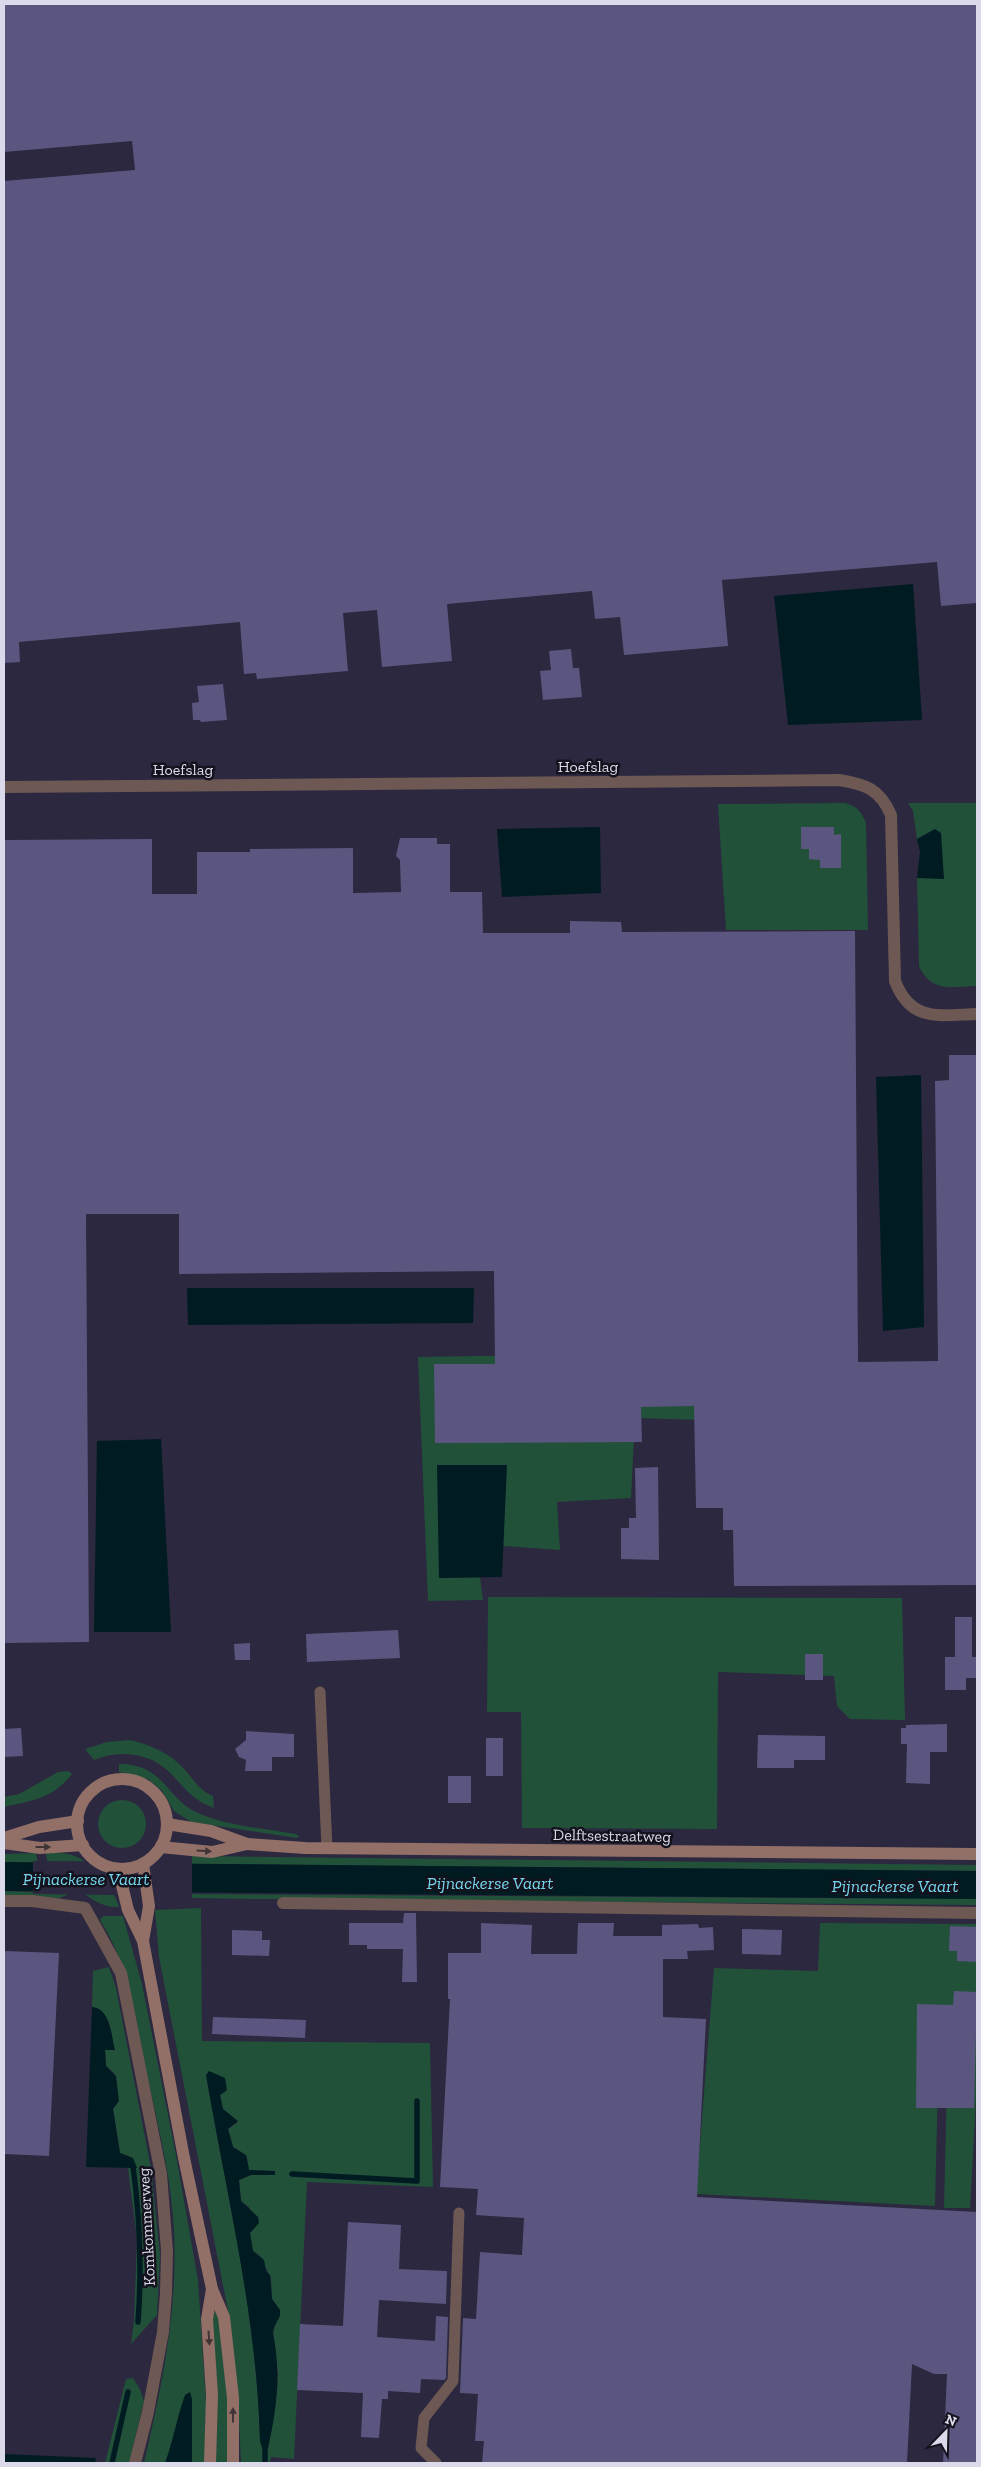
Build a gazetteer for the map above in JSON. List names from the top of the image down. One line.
{"streets":{"main road":["Delftsestraatweg"],"street":["Hoefslag","Komkommerweg"]},"water":["Pijnackerse Vaart"],"north":"top right"}
